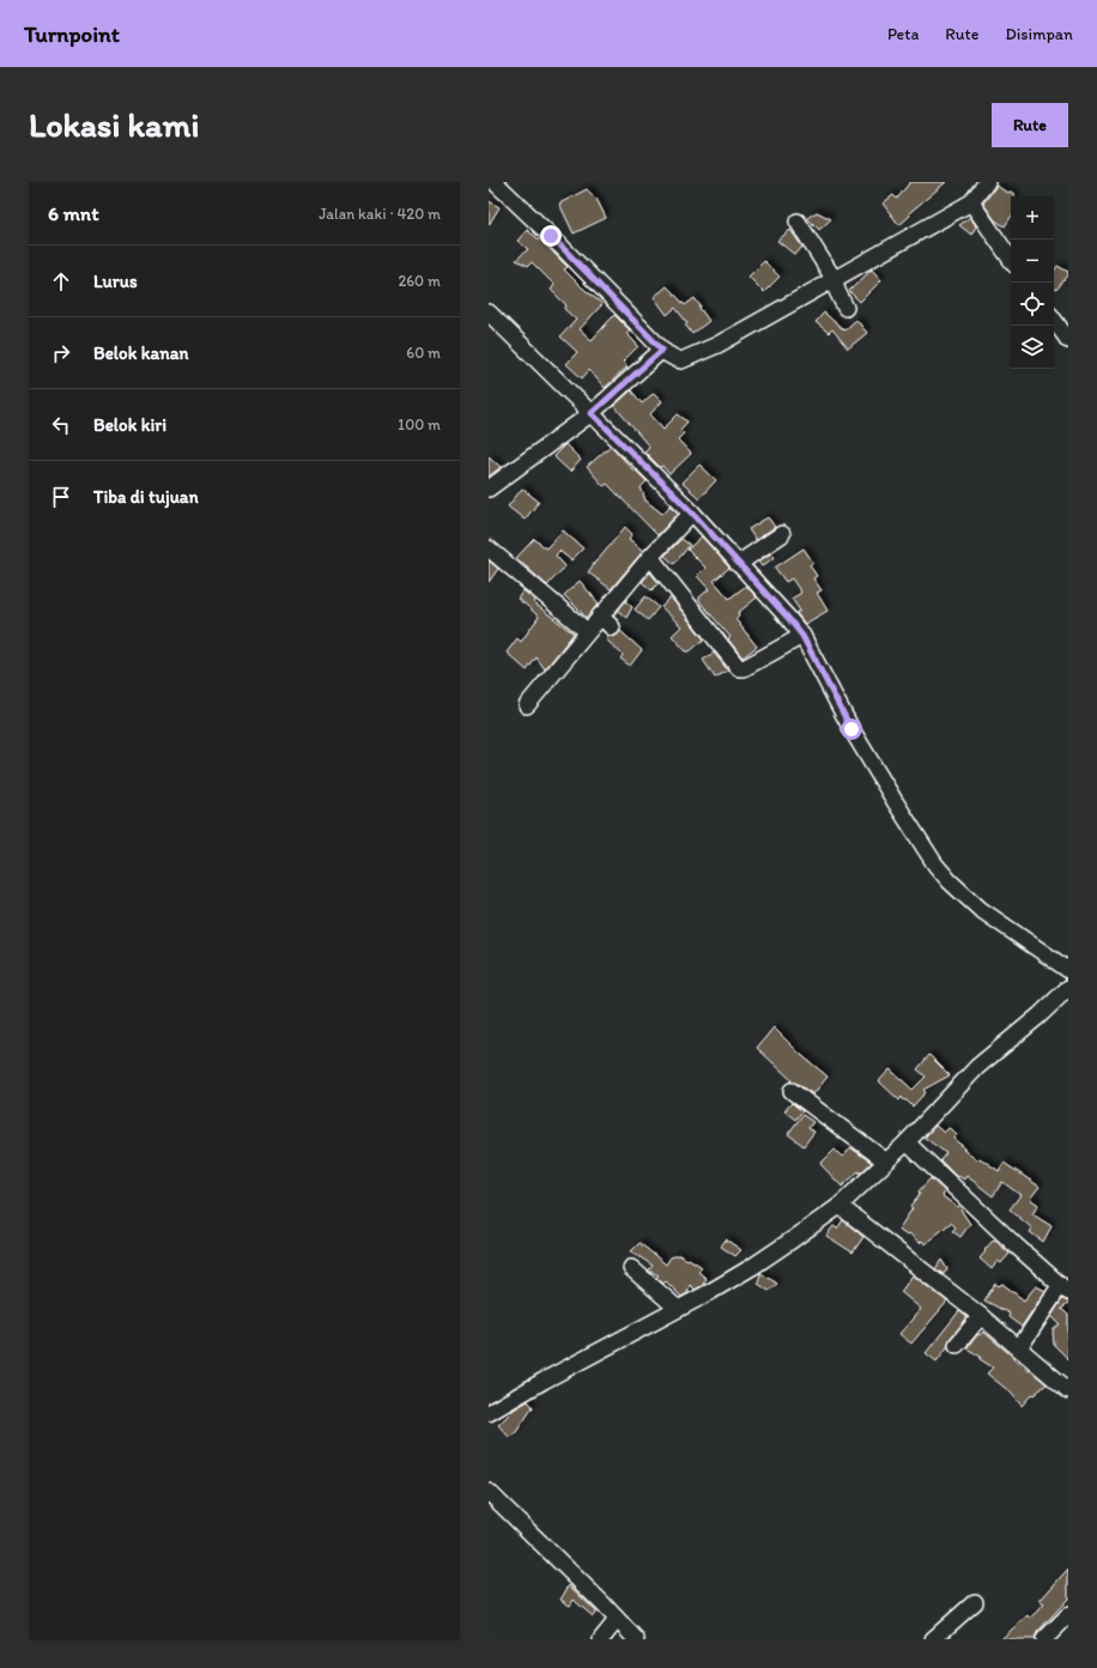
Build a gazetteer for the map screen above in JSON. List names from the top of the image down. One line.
{"page":{"header":"Turnpoint","nav":["Peta","Rute","Disimpan"],"buttons":"Rute","title":"Lokasi kami","heading":["6 mnt","Jalan kaki · 420 m"],"map_buttons":["+","−"],"list":[["Lurus","260 m"],["Belok kanan","60 m"],["Belok kiri","100 m"],"Tiba di tujuan"]}}
